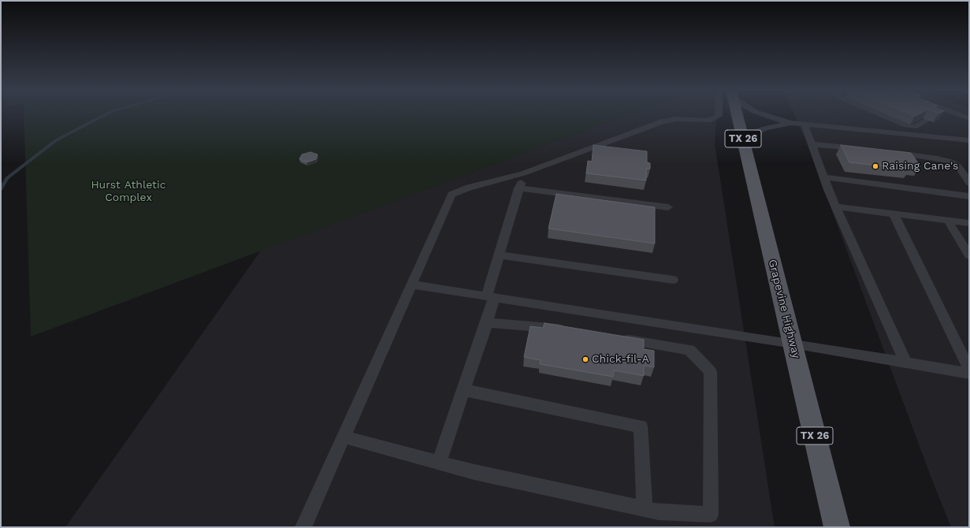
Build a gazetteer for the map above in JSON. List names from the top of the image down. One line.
{"streets":{"main road":["TX 26","Grapevine Highway"]},"parks":["Hurst Athletic Complex"],"places":["Raising Cane's","Chick-fil-A"]}
